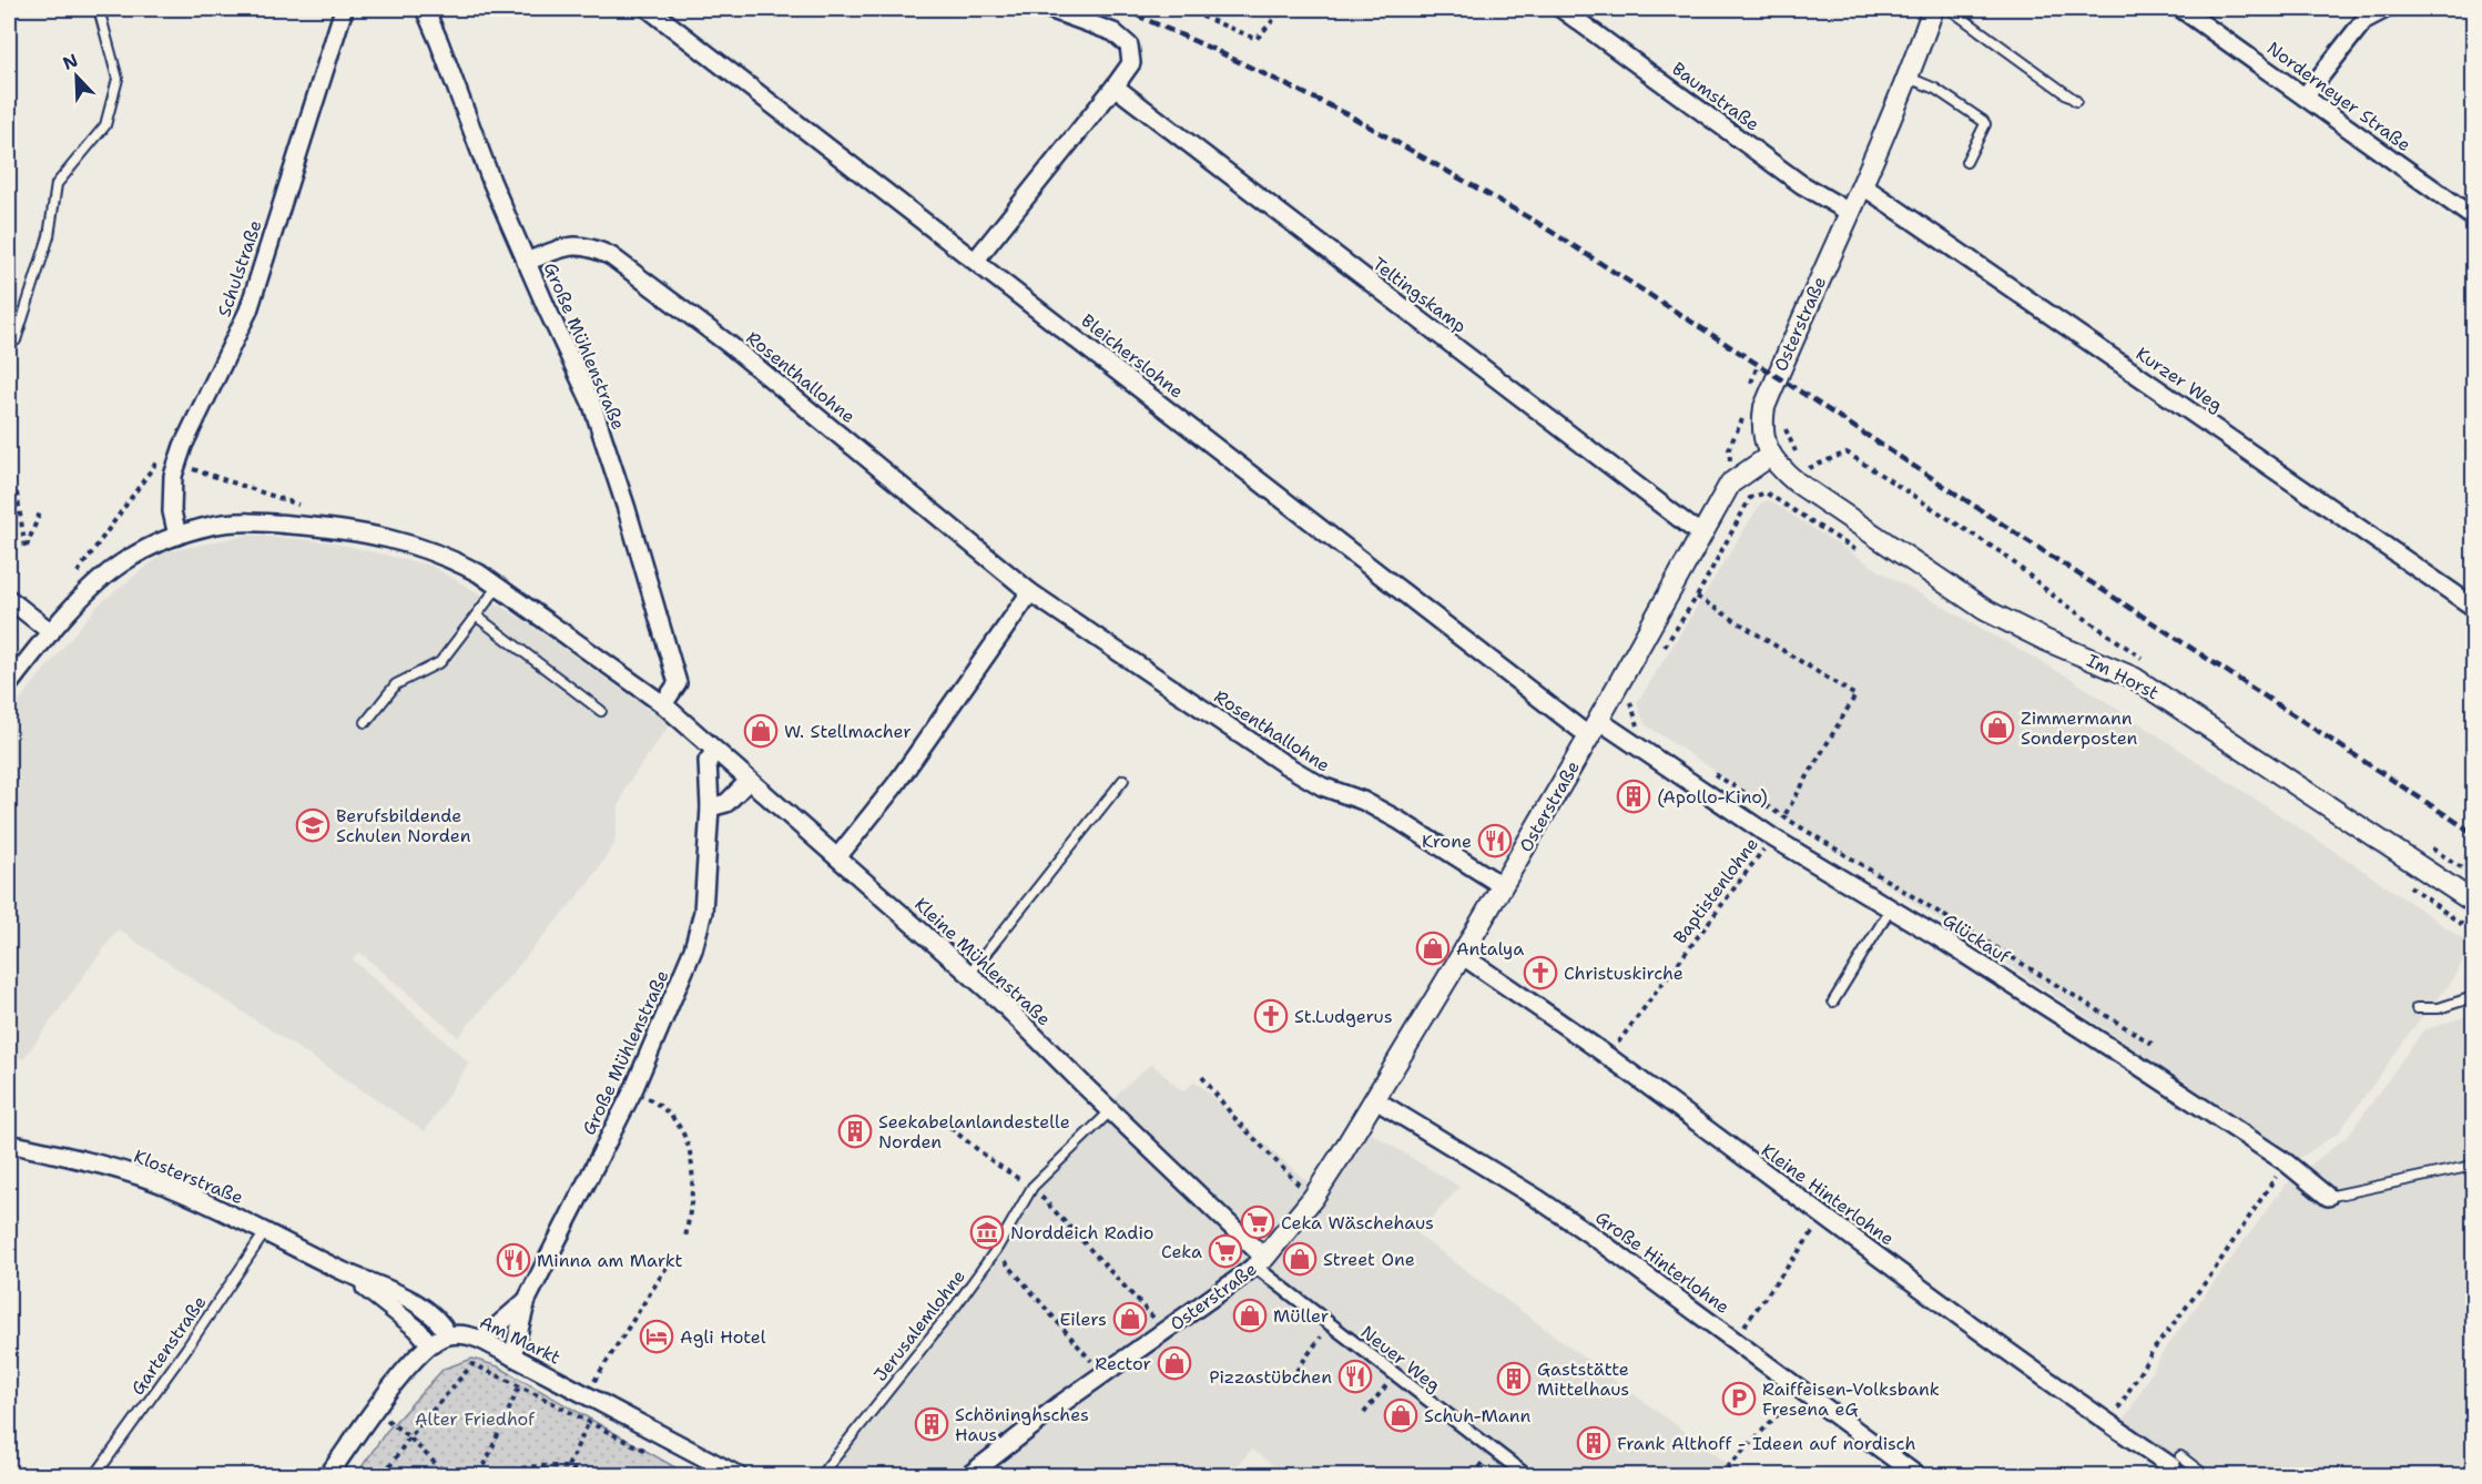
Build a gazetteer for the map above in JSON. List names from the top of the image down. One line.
{"streets":{"street":["Baumstraße","Norderneyer Straße","Schulstraße","Teltingskamp","Osterstraße","Große Mühlenstraße","Bleicherslohne","Rosenthallohne","Kurzer Weg","Im Horst","Glückauf","Kleine Mühlenstraße","Klosterstraße","Kleine Hinterlohne","Große Hinterlohne","Am Markt","Neuer Weg"],"lane":["Jerusalemlohne","Gartenstraße"],"path":["Baptistenlohne"]},"crossings":[["Baumstraße","Osterstraße"],["Teltingskamp","Osterstraße"],["Osterstraße","Bleicherslohne"],["Osterstraße","Rosenthallohne"],["Osterstraße","Kurzer Weg"],["Osterstraße","Im Horst"],["Osterstraße","Glückauf"],["Osterstraße","Kleine Mühlenstraße"],["Osterstraße","Kleine Hinterlohne"],["Osterstraße","Große Hinterlohne"],["Osterstraße","Neuer Weg"],["Große Mühlenstraße","Rosenthallohne"],["Große Mühlenstraße","Kleine Mühlenstraße"],["Große Mühlenstraße","Am Markt"],["Bleicherslohne","Glückauf"],["Baptistenlohne","Glückauf"],["Baptistenlohne","Kleine Hinterlohne"],["Kleine Mühlenstraße","Jerusalemlohne"],["Kleine Mühlenstraße","Neuer Weg"],["Klosterstraße","Am Markt"],["Klosterstraße","Gartenstraße"]],"parks":["Alter Friedhof"],"places":{"shop":["Zimmermann Sonderposten","W. Stellmacher","Antalya","Street One","Müller","Eilers","Rector","Schuh-Mann"],"building":["(Apollo-Kino)","Seekabelanlandestelle Norden","Gaststätte Mittelhaus","Schöninghsches Haus","Frank Althoff - Ideen auf nordisch"],"school or university":["Berufsbildende Schulen Norden"],"restaurant":["Krone","Minna am Markt","Pizzastübchen"],"church":["Christuskirche","St.Ludgerus"],"supermarket":["Ceka Wäschehaus","Ceka"],"museum":["Norddeich Radio"],"hotel":["Agli Hotel"],"parking":["Raiffeisen-Volksbank Fresena eG"]},"north":"top left"}
